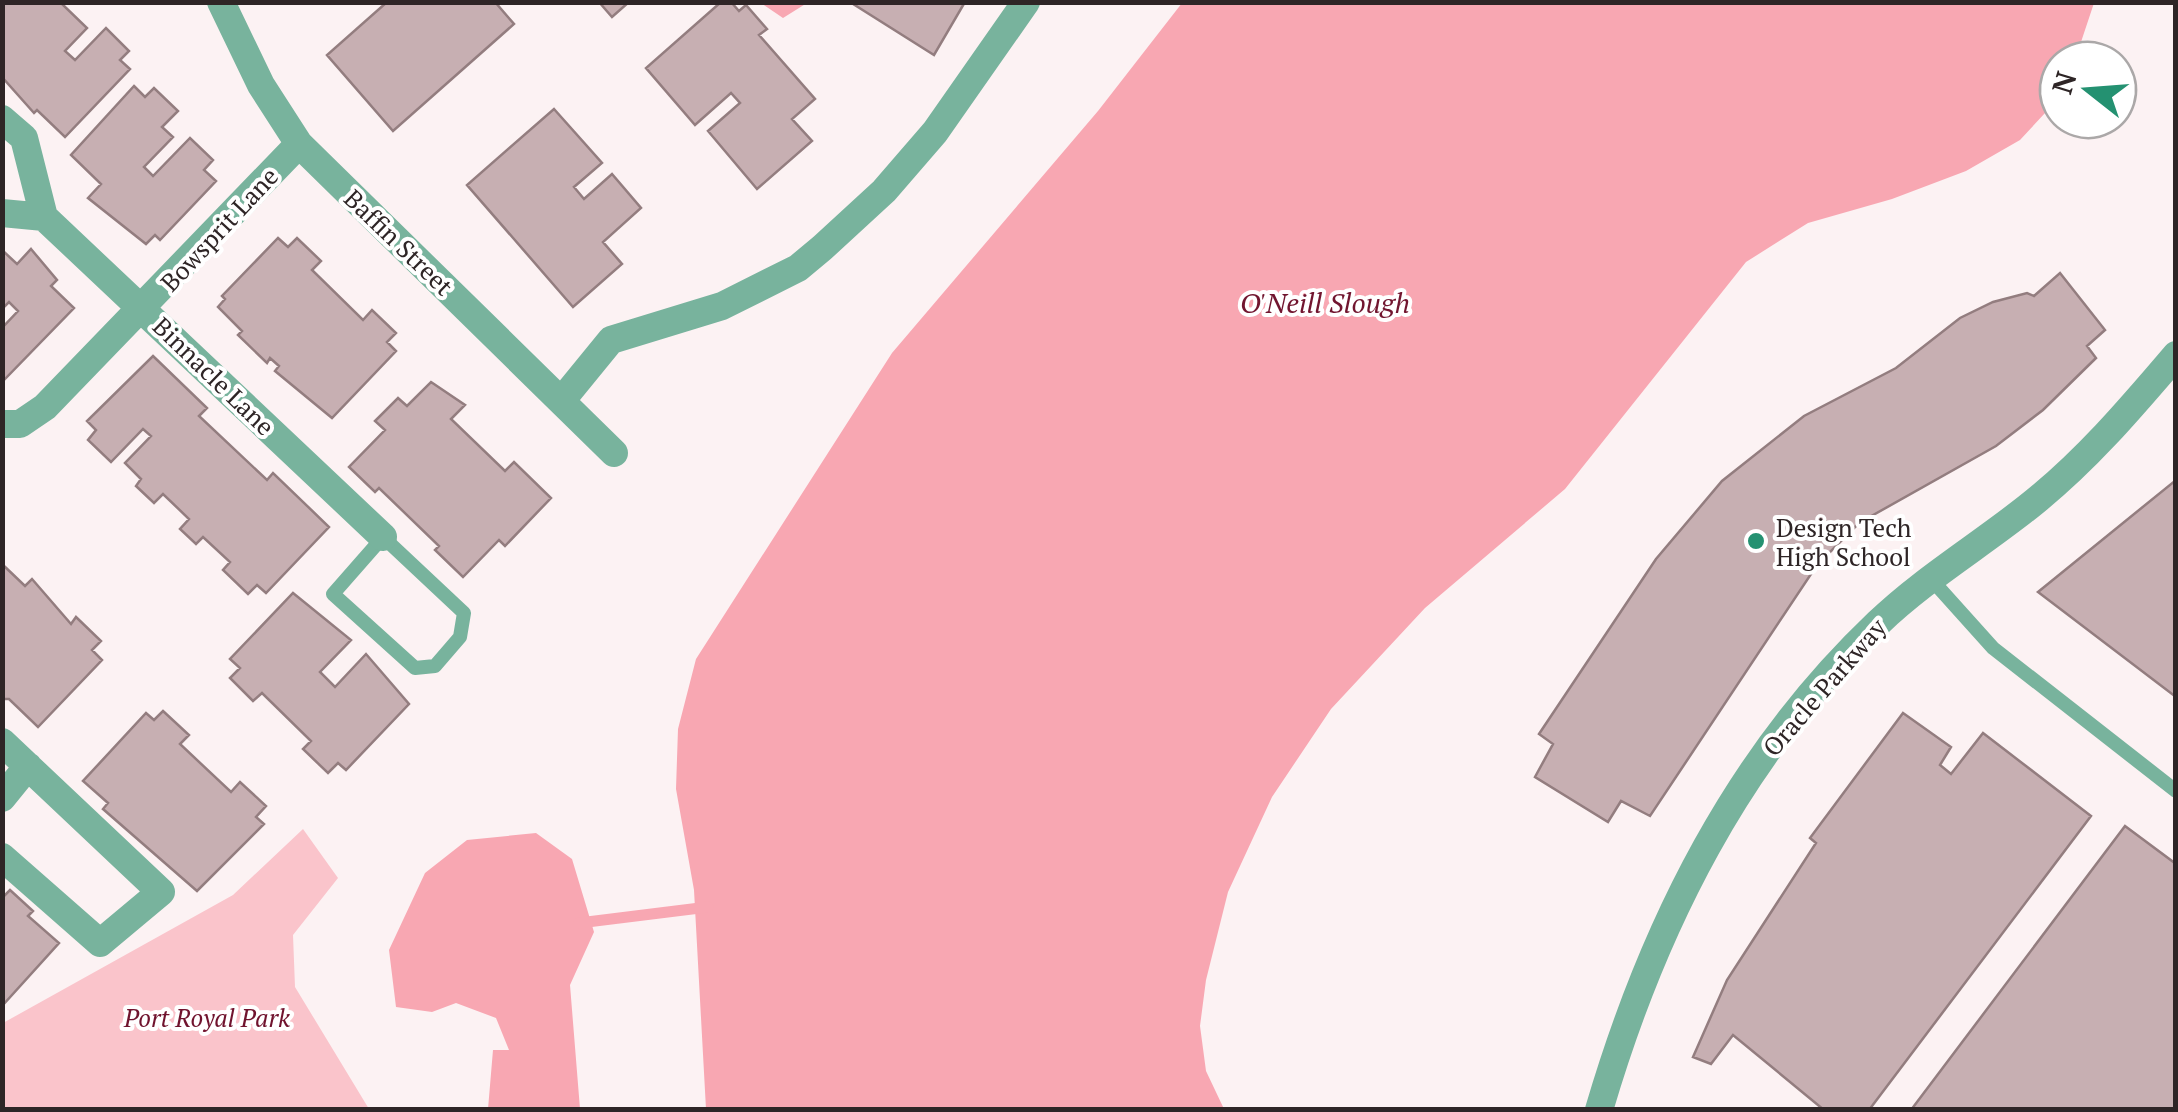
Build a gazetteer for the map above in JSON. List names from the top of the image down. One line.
{"streets":{"street":["Bowsprit Lane","Baffin Street","Binnacle Lane","Oracle Parkway"]},"crossings":[["Bowsprit Lane","Baffin Street"],["Bowsprit Lane","Binnacle Lane"]],"water":["O'Neill Slough"],"parks":["Port Royal Park"],"places":["Design Tech High School"],"north":"left"}
